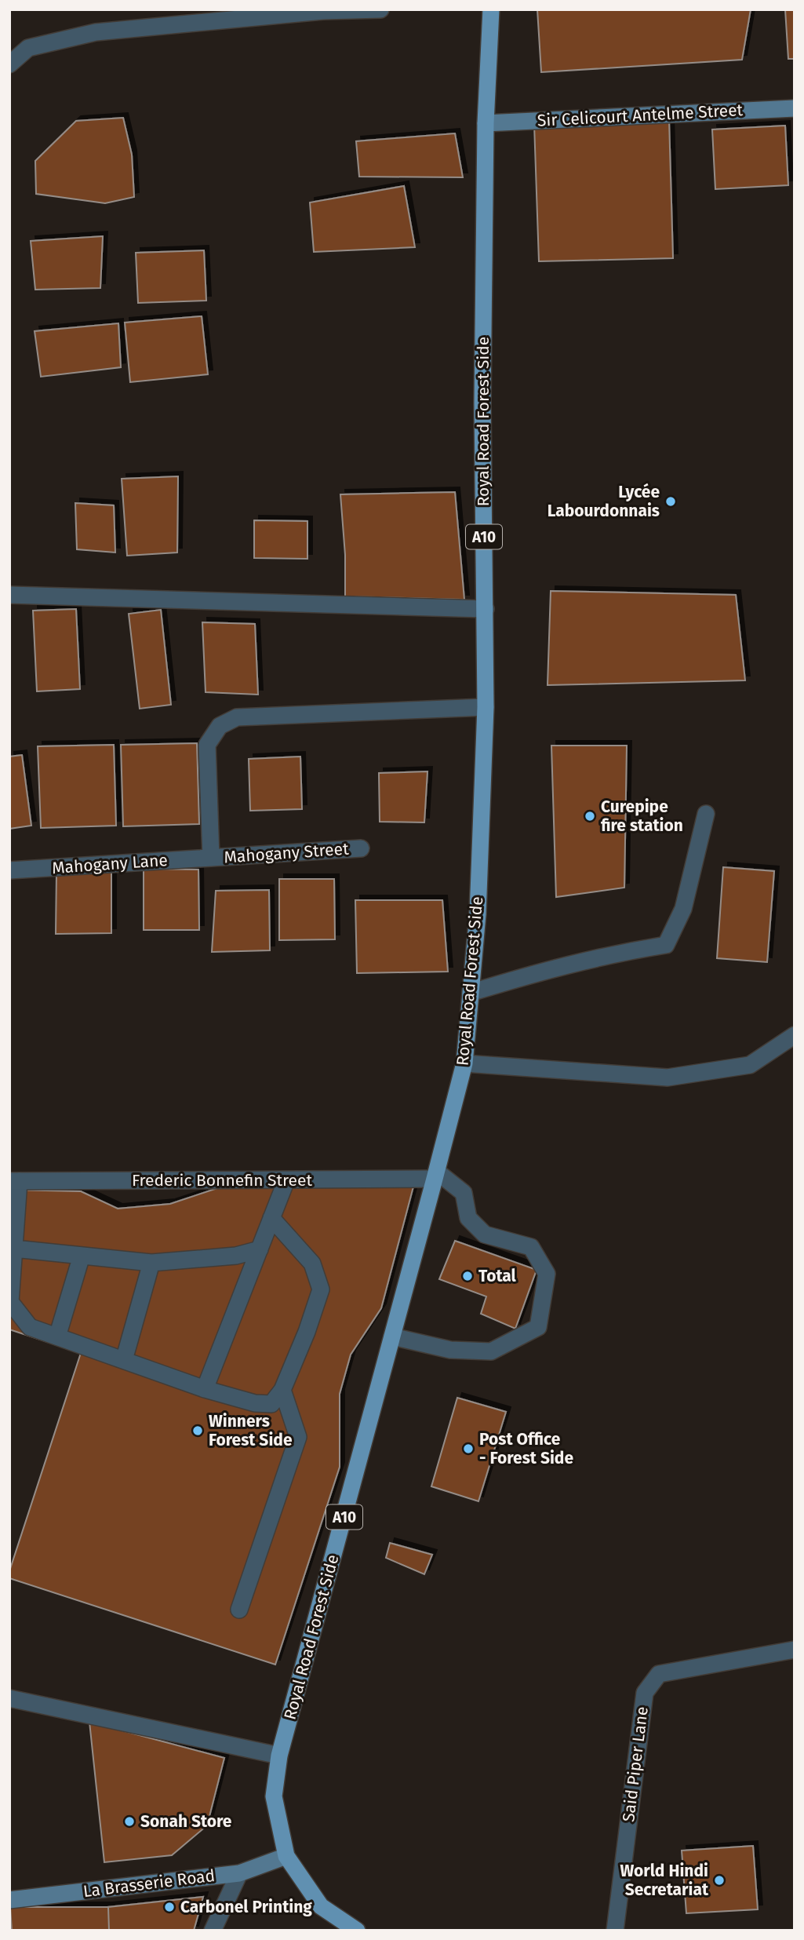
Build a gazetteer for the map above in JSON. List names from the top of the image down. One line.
{"streets":{"main road":["Royal Road Forest Side","A10"],"street":["Sir Celicourt Antelme Street","Mahogany Street","Mahogany Lane","Frederic Bonnefin Street","Said Piper Lane","La Brasserie Road"]},"crossings":[["Sir Celicourt Antelme Street","Royal Road Forest Side"],["Royal Road Forest Side","Frederic Bonnefin Street"],["Royal Road Forest Side","La Brasserie Road"],["Mahogany Street","Mahogany Lane"]],"places":["Lycée Labourdonnais","Curepipe fire station","Total","Winners Forest Side","Post Office - Forest Side","Sonah Store","World Hindi Secretariat","Carbonel Printing"]}
